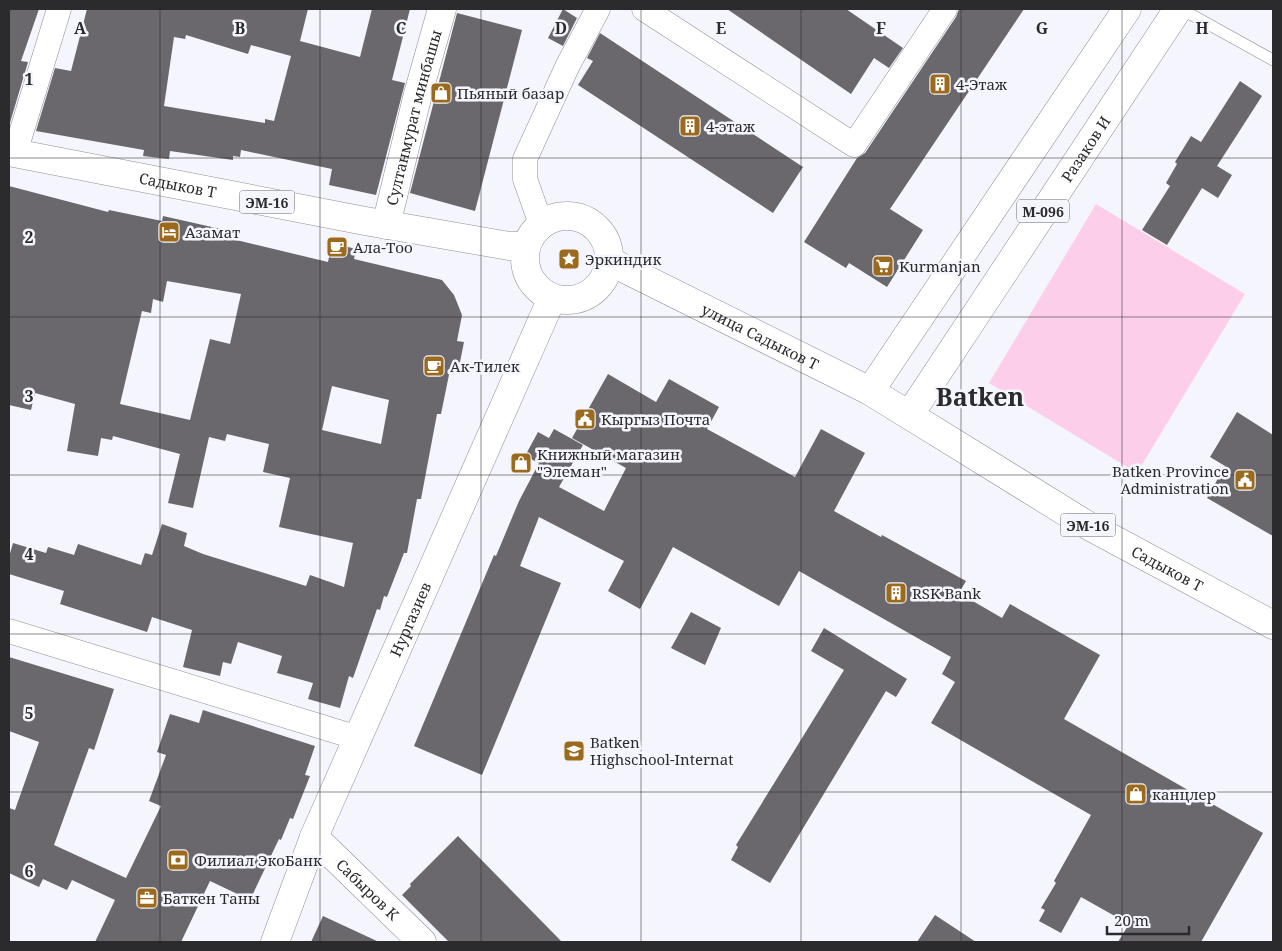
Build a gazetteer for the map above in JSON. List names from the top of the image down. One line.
{"streets":{"main road":["Султанмурат минбашы","Разаков И","Садыков Т","ЭМ-16","М-096","улица Садыков Т","Нургазиев","Сабыров К"]},"crossings":[["Султанмурат минбашы","Садыков Т"],["Разаков И","Садыков Т"],["Разаков И","улица Садыков Т"],["Садыков Т","улица Садыков Т"],["Садыков Т","Нургазиев"],["М-096","улица Садыков Т"],["улица Садыков Т","Нургазиев"],["Нургазиев","Сабыров К"]],"districts":["Batken"],"places":{"building":["4-Этаж","4-этаж","RSK Bank"],"shop":["Пьяный базар","Книжный магазин \"Элеман\"","канцлер"],"hotel":["Азамат"],"cafe":["Ала-Тоо","Ак-Тилек"],"place":["Эркиндик"],"supermarket":["Kurmanjan"],"public building":["Кыргыз Почта","Batken Province Administration"],"school or university":["Batken Highschool-Internat"],"bank":["Филиал ЭкоБанк"],"office":["Баткен Таны"]},"scale_bar":"20 m","grid":{"columns":["A","B","C","D","E","F","G","H"],"rows":["1","2","3","4","5","6"]}}
